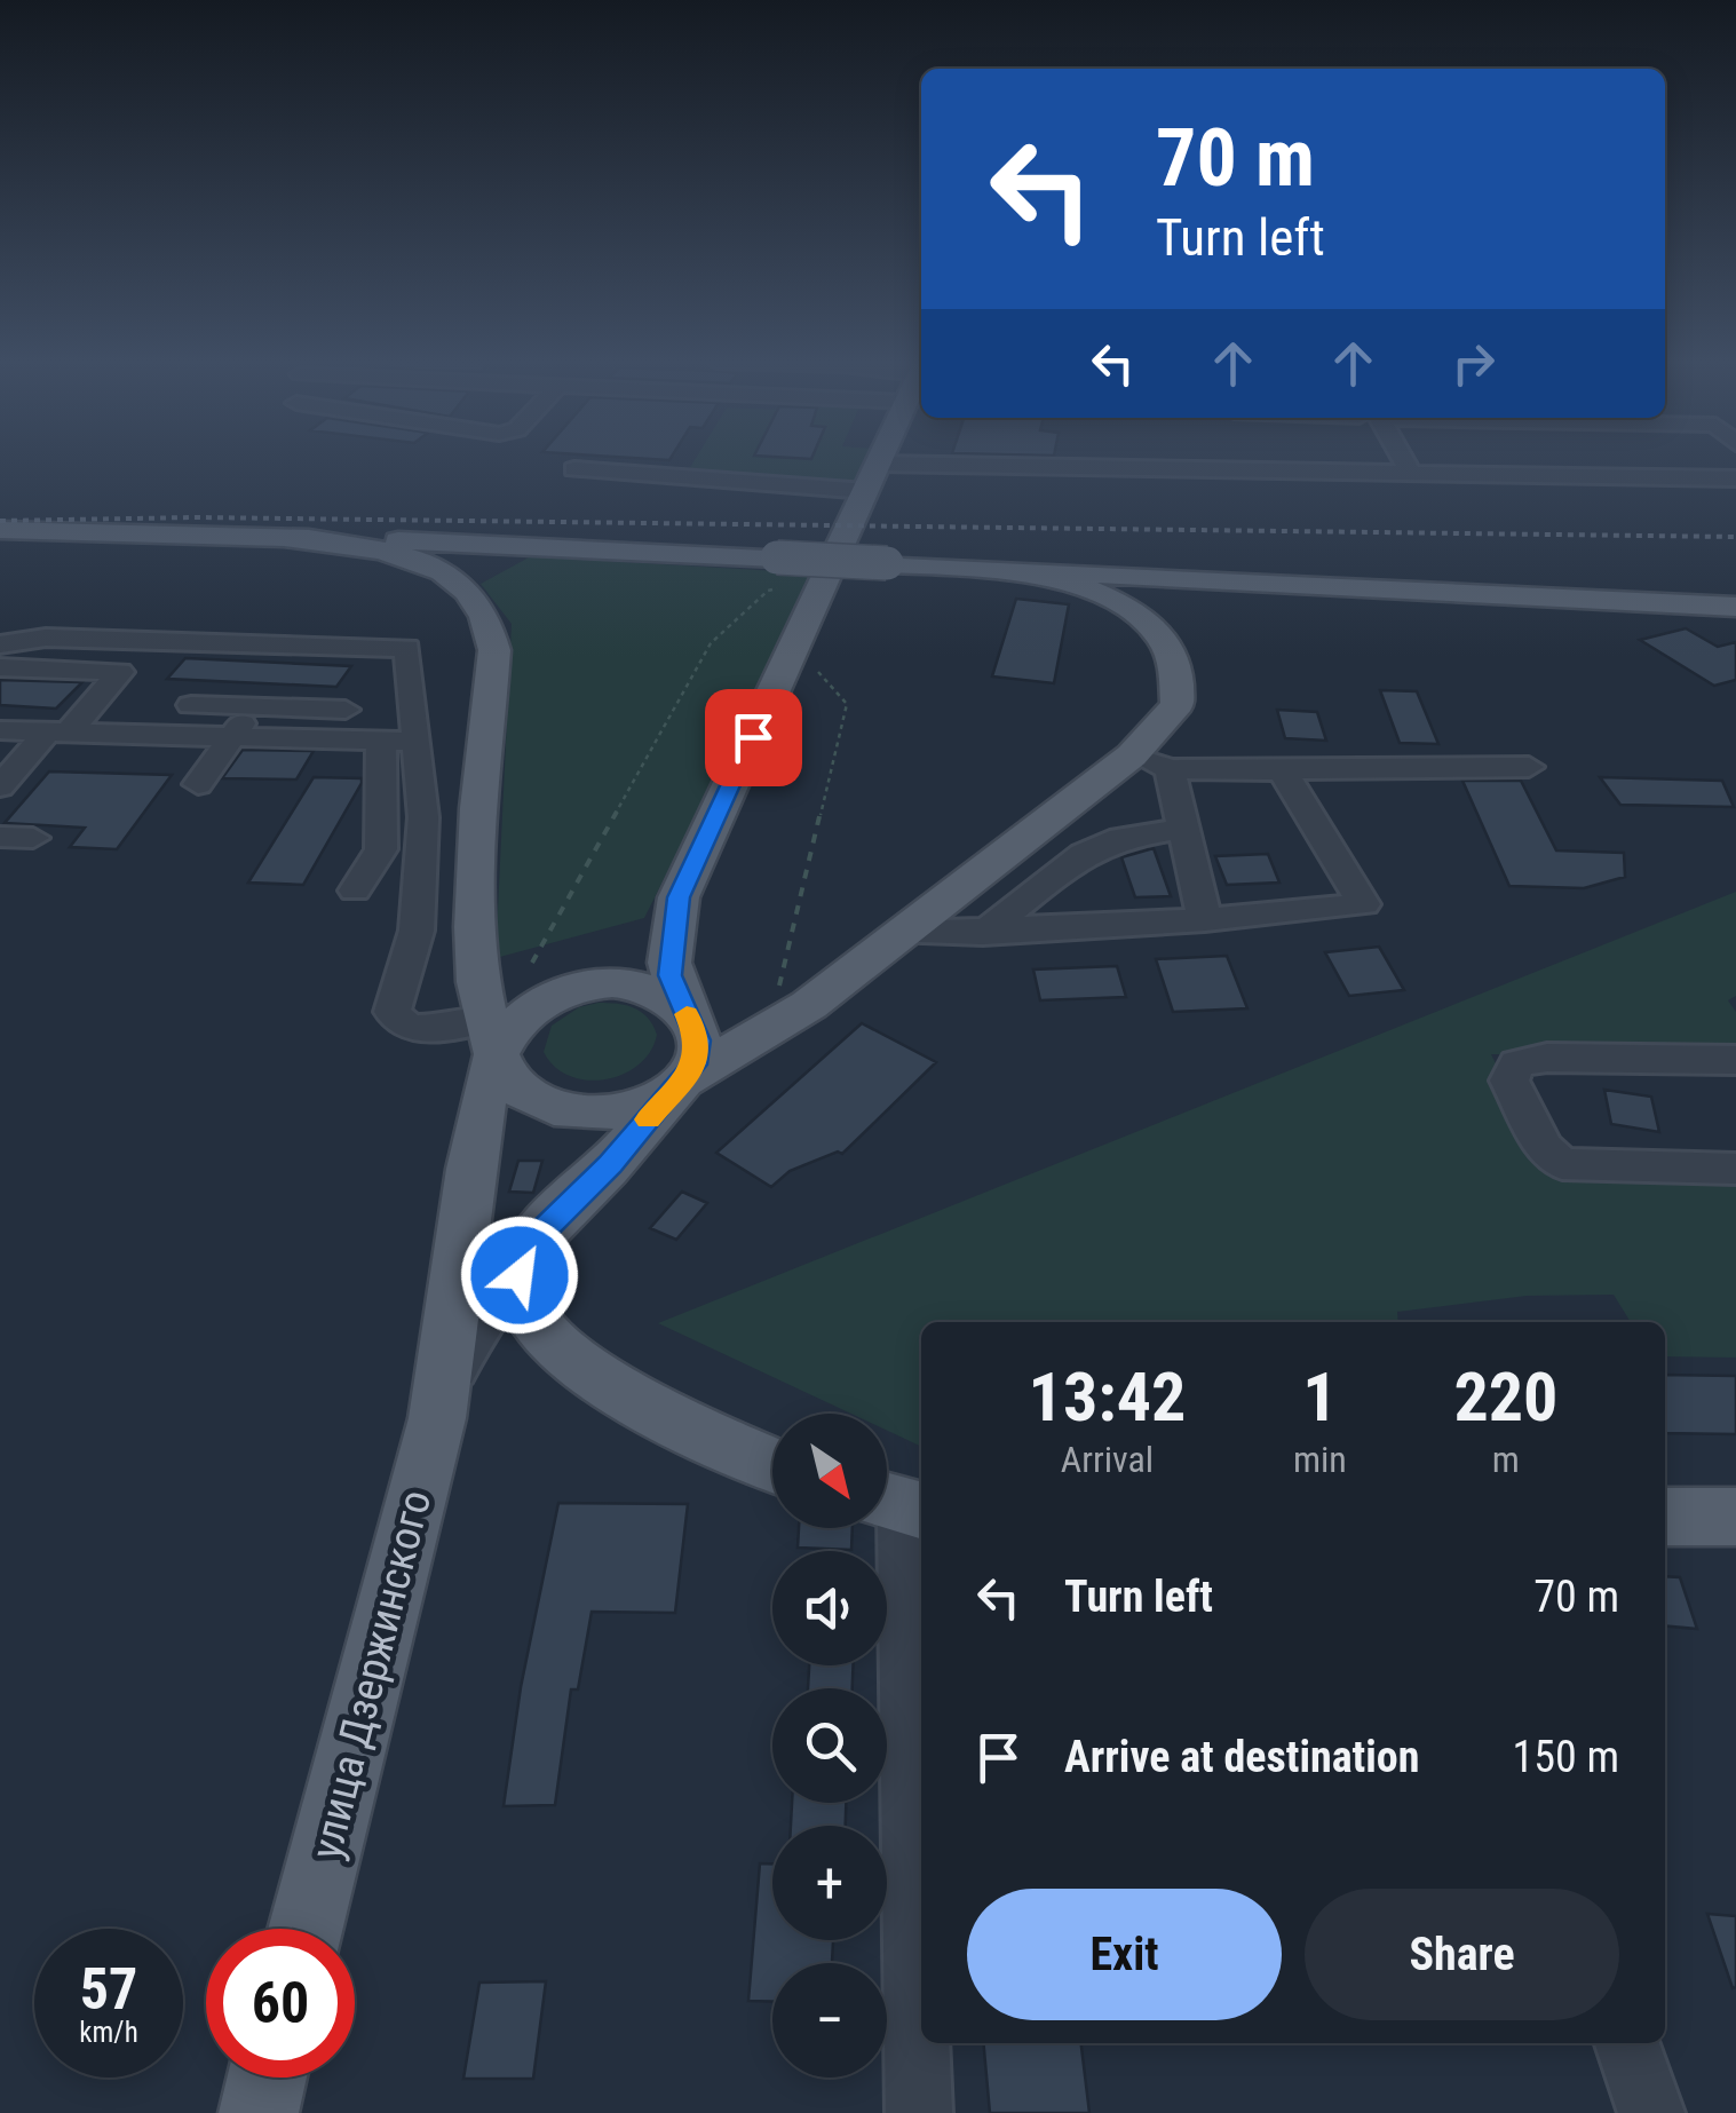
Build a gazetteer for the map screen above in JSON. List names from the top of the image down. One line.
{"streets":{"main road":["улица Дзержинского"]},"north":"bottom right","page":{"turn":["70 m","Turn left"],"eta":["13:42","Arrival","1","min","220","m"],"map_buttons":["+","−"],"list":[{"name":"Turn left","value":"70 m"},{"name":"Arrive at destination","value":"150 m"}],"buttons":["Exit","Share"],"speed":"57 km/h","limit":"60"}}
